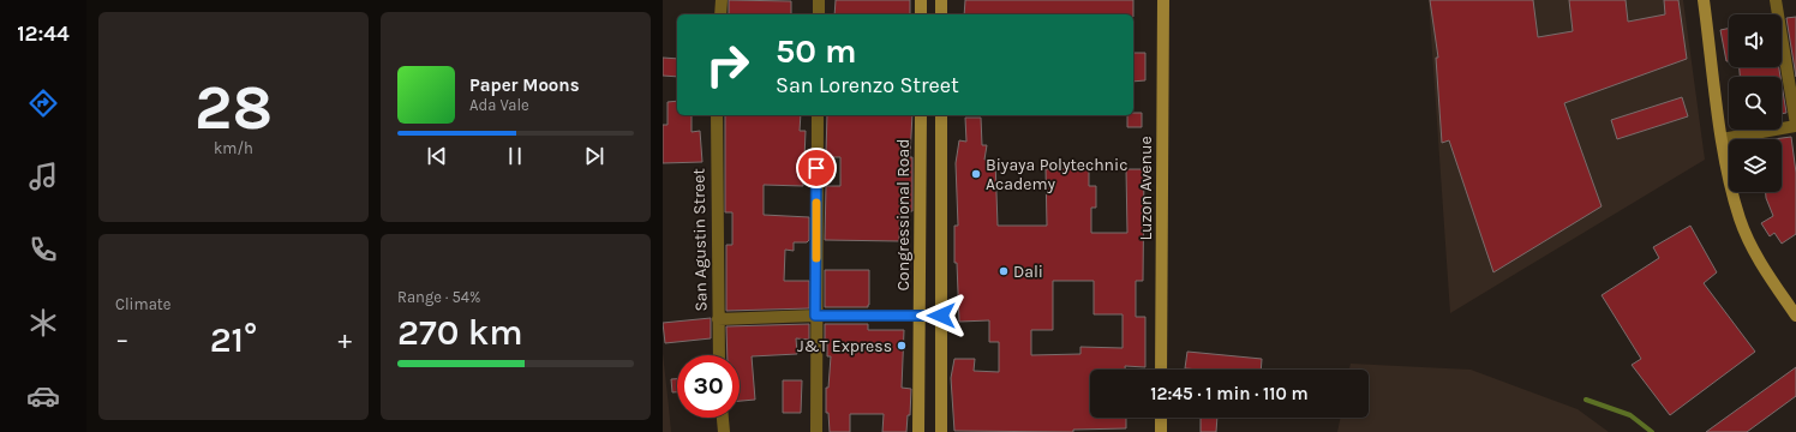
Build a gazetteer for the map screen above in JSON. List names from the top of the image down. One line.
{"streets":{"street":["Luzon Avenue","Congressional Road","San Agustin Street"]},"places":["Biyaya Polytechnic Academy","Dali","J&T Express"],"page":{"tabs":"12:44","tile":[["28","km/h"],"Climate",["Range · 54%","270 km"]],"turn":["50 m","San Lorenzo Street"],"song":["Paper Moons","Ada Vale"],"heat":["−","21°","+"],"limit":"30","trip":"12:45 · 1 min · 110 m"}}
